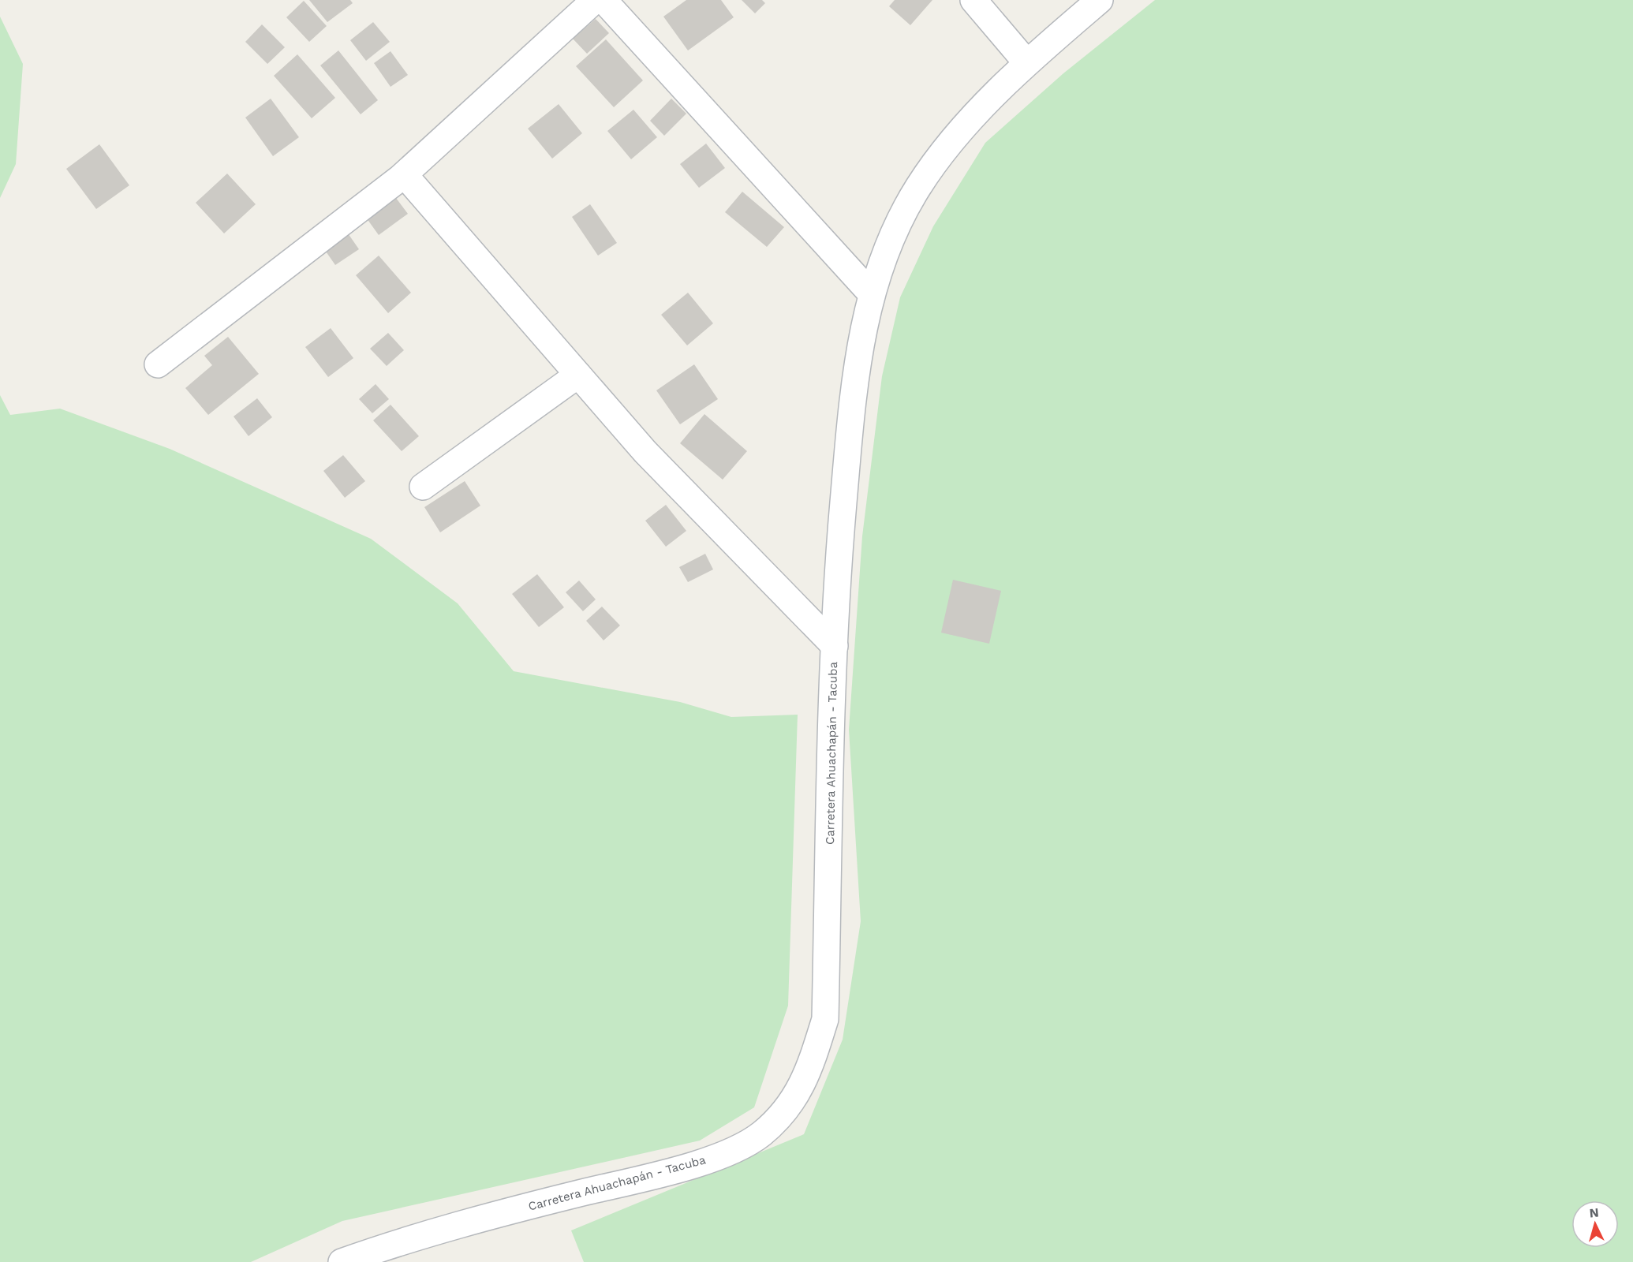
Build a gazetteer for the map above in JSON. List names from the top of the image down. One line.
{"streets":{"street":["Carretera Ahuachapán - Tacuba"]},"north":"top"}
